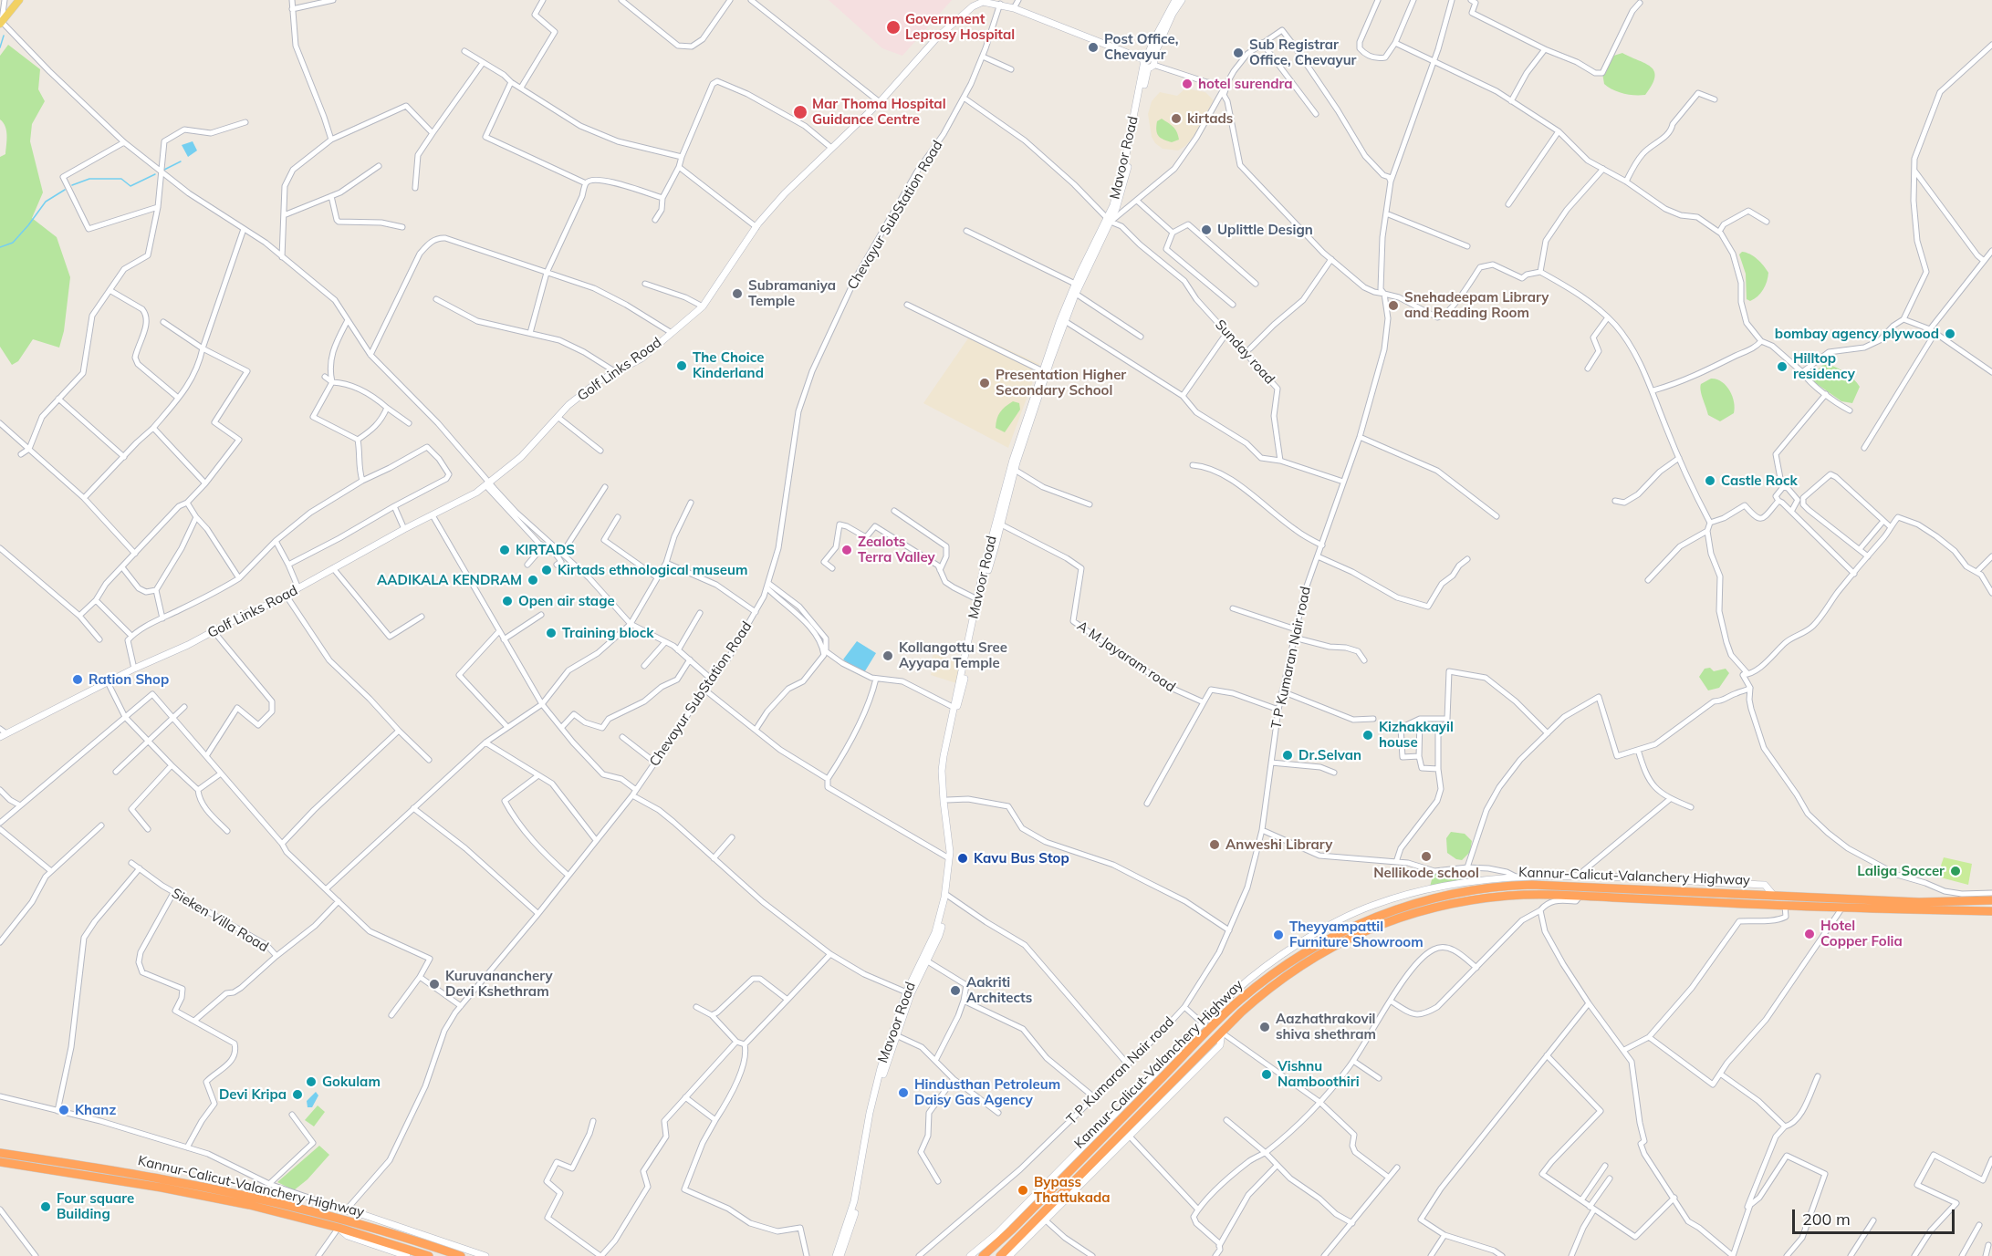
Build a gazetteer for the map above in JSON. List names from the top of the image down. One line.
{"streets":{"highway":["Kannur-Calicut-Valanchery Highway"],"main road":["Mavoor Road","Golf Links Road"],"street":["Chevayur SubStation Road","Sunday road","A M Jayaram road","T P Kumaran Nair road","Sieken Villa Road"]},"crossings":[["Mavoor Road","Sunday road"],["Mavoor Road","Golf Links Road"],["Mavoor Road","A M Jayaram road"],["Chevayur SubStation Road","Sunday road"],["Chevayur SubStation Road","Golf Links Road"]],"places":["Government Leprosy Hospital","Post Office, Chevayur","Sub Registrar Office, Chevayur","hotel surendra","Mar Thoma Hospital Guidance Centre","kirtads","Uplittle Design","Subramaniya Temple","Snehadeepam Library and Reading Room","bombay agency plywood","The Choice Kinderland","Hilltop residency","Presentation Higher Secondary School","Castle Rock","KIRTADS","Zealots Terra Valley","Kirtads ethnological museum","AADIKALA KENDRAM","Open air stage","Training block","Kollangottu Sree Ayyapa Temple","Ration Shop","Kizhakkayil house","Dr.Selvan","Anweshi Library","Nellikode school","Kavu Bus Stop","Laliga Soccer","Hotel Copper Folia","Theyyampattil Furniture Showroom","Kuruvananchery Devi Kshethram","Aakriti Architects","Aazhathrakovil shiva shethram","Vishnu Namboothiri","Gokulam","Hindusthan Petroleum Daisy Gas Agency","Devi Kripa","Khanz","Bypass Thattukada","Four square Building"],"scale_bar":"200 m"}
